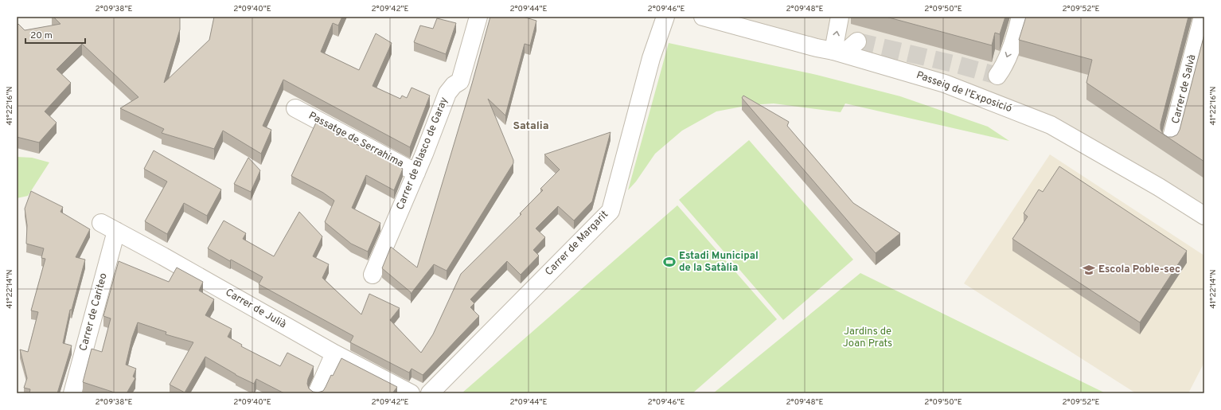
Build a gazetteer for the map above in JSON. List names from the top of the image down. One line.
{"streets":{"street":["Carrer de Salvà","Passeig de l'Exposició","Passatge de Serrahima","Carrer de Blasco de Garay","Carrer de Margarit","Carrer de Julià","Carrer de Cariteo"]},"crossings":[["Passatge de Serrahima","Carrer de Blasco de Garay"],["Carrer de Julià","Carrer de Cariteo"]],"districts":["Satalia"],"parks":["Jardins de Joan Prats"],"places":{"sports":["Estadi Municipal de la Satàlia"],"school or university":["Escola Poble-sec"]},"scale_bar":"20 m","coordinates":["2°09'38\"E","2°09'40\"E","2°09'42\"E","2°09'44\"E","2°09'46\"E","2°09'48\"E","2°09'50\"E","2°09'52\"E","41°22'16\"N","41°22'14\"N"]}
